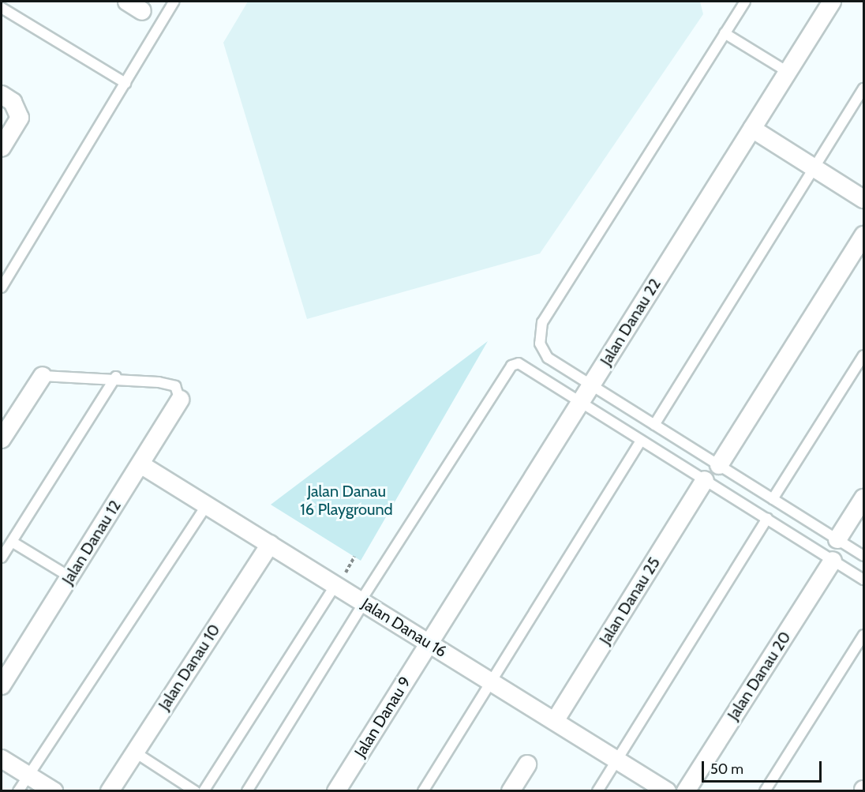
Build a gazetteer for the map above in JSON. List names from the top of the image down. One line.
{"streets":{"street":["Jalan Danau 22","Jalan Danau 12","Jalan Danau 25","Jalan Danau 16","Jalan Danau 10","Jalan Danau 20","Jalan Danau 9"]},"crossings":[["Jalan Danau 22","Jalan Danau 16"],["Jalan Danau 22","Jalan Danau 9"],["Jalan Danau 12","Jalan Danau 16"],["Jalan Danau 25","Jalan Danau 16"],["Jalan Danau 16","Jalan Danau 10"],["Jalan Danau 16","Jalan Danau 9"]],"parks":["Jalan Danau 16 Playground"],"scale_bar":"50 m"}
